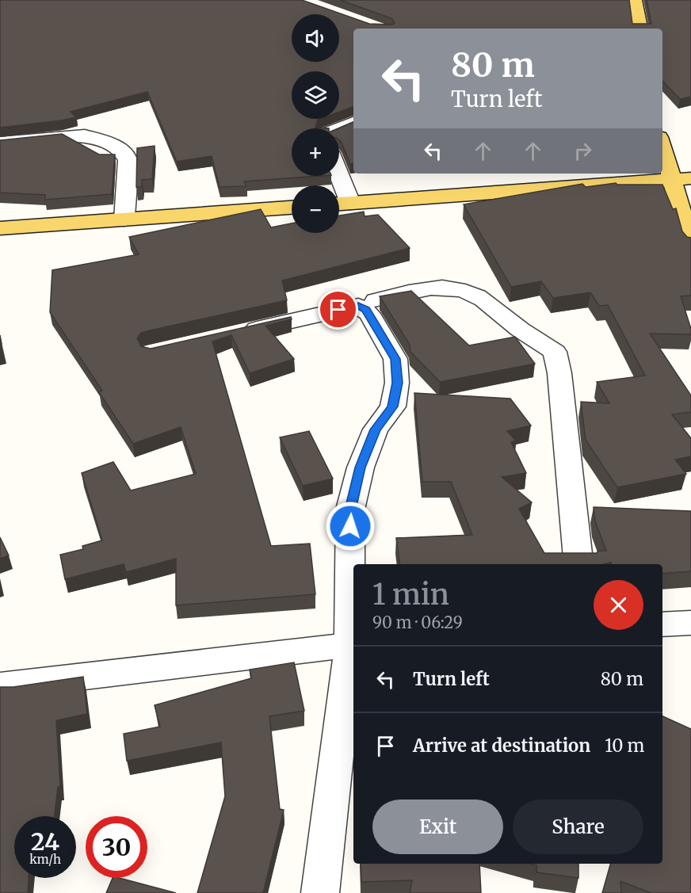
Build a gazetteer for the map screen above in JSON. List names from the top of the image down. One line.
{"page":{"map_buttons":["+","−"],"turn":["80 m","Turn left"],"heading":["1 min","90 m · 06:29"],"list":[{"name":"Turn left","value":"80 m"},{"name":"Arrive at destination","value":"10 m"}],"buttons":["Exit","Share"],"speed":"24 km/h","limit":"30"}}
